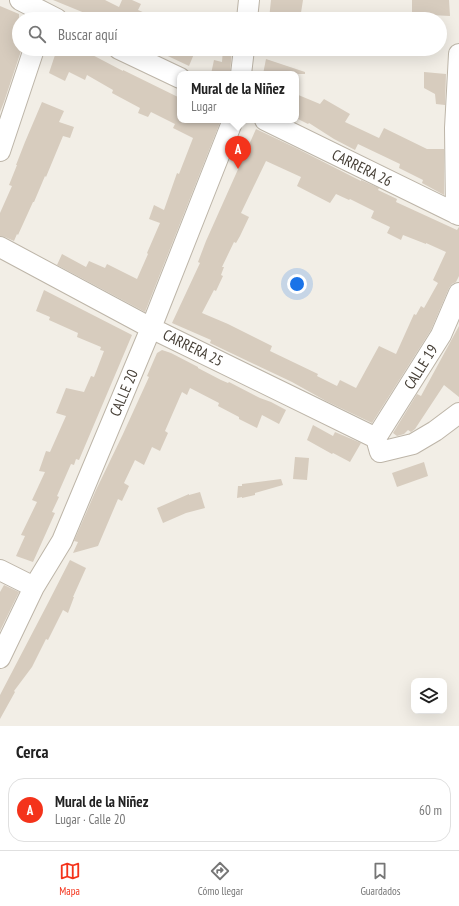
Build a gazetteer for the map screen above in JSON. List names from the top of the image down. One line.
{"streets":{"street":["CARRERA 26","CARRERA 25","CALLE 19","CALLE 20"]},"crossings":[["CARRERA 25","CALLE 19"],["CARRERA 25","CALLE 20"]],"page":{"search":"Buscar aquí","popup":["Mural de la Niñez","Lugar"],"pins":"A","heading":"Cerca","list":[{"mark":"A","name":"Mural de la Niñez","note":"Lugar · Calle 20","value":"60 m"}],"nav":["Mapa","Cómo llegar","Guardados"]}}
